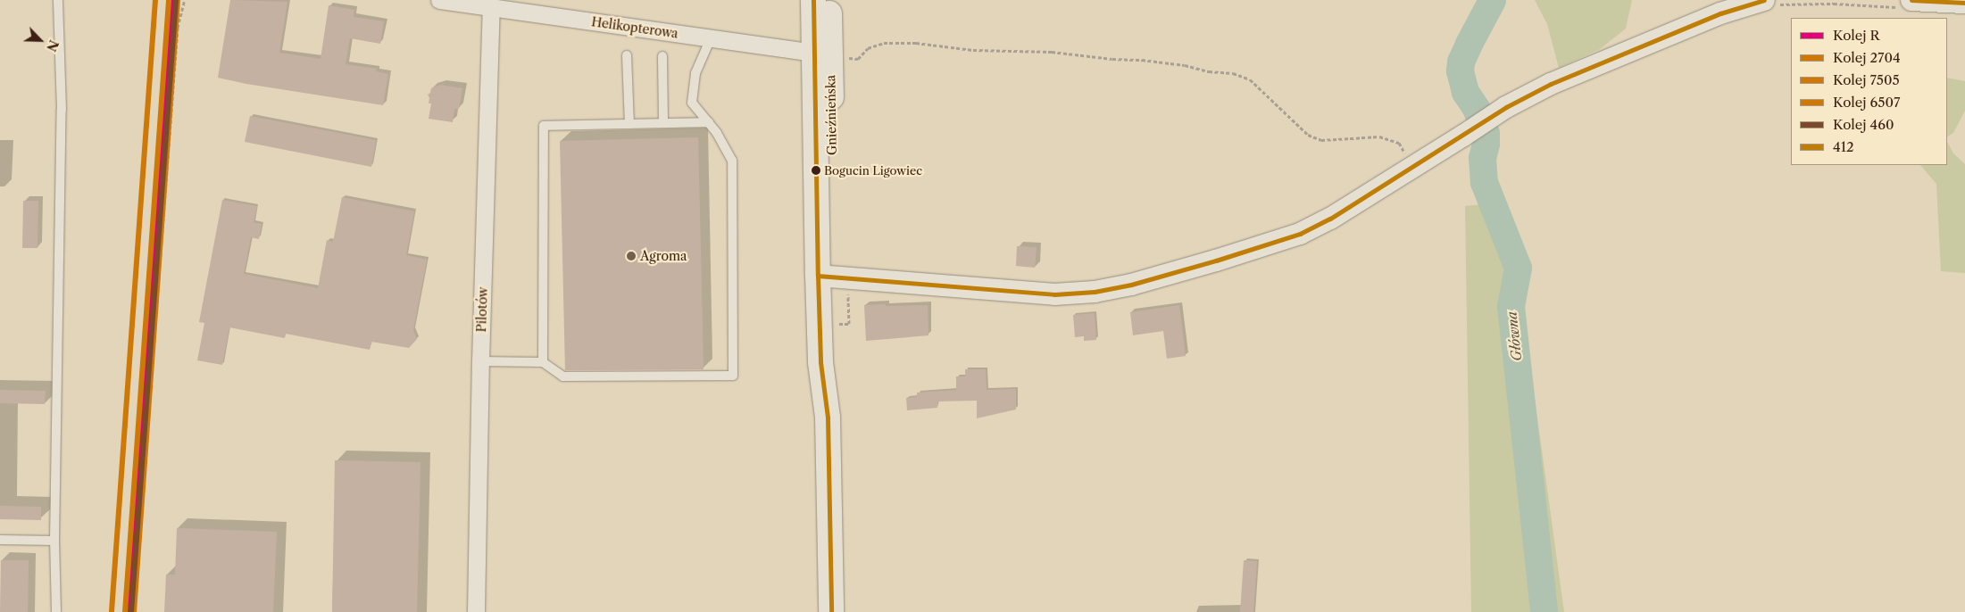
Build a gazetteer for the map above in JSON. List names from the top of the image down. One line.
{"streets":{"main road":["Gnieźnieńska"],"street":["Helikopterowa","Pilotów"]},"crossings":[["Helikopterowa","Gnieźnieńska"],["Helikopterowa","Pilotów"]],"water":["Główna"],"places":["Bogucin Ligowiec","Agroma"],"lines":["rail line R","rail line 6507","transit line 412","rail line 2704","rail line 7505","rail line 460"],"legend":["Kolej R","Kolej 2704","Kolej 7505","Kolej 6507","Kolej 460","412"],"north":"bottom right"}
